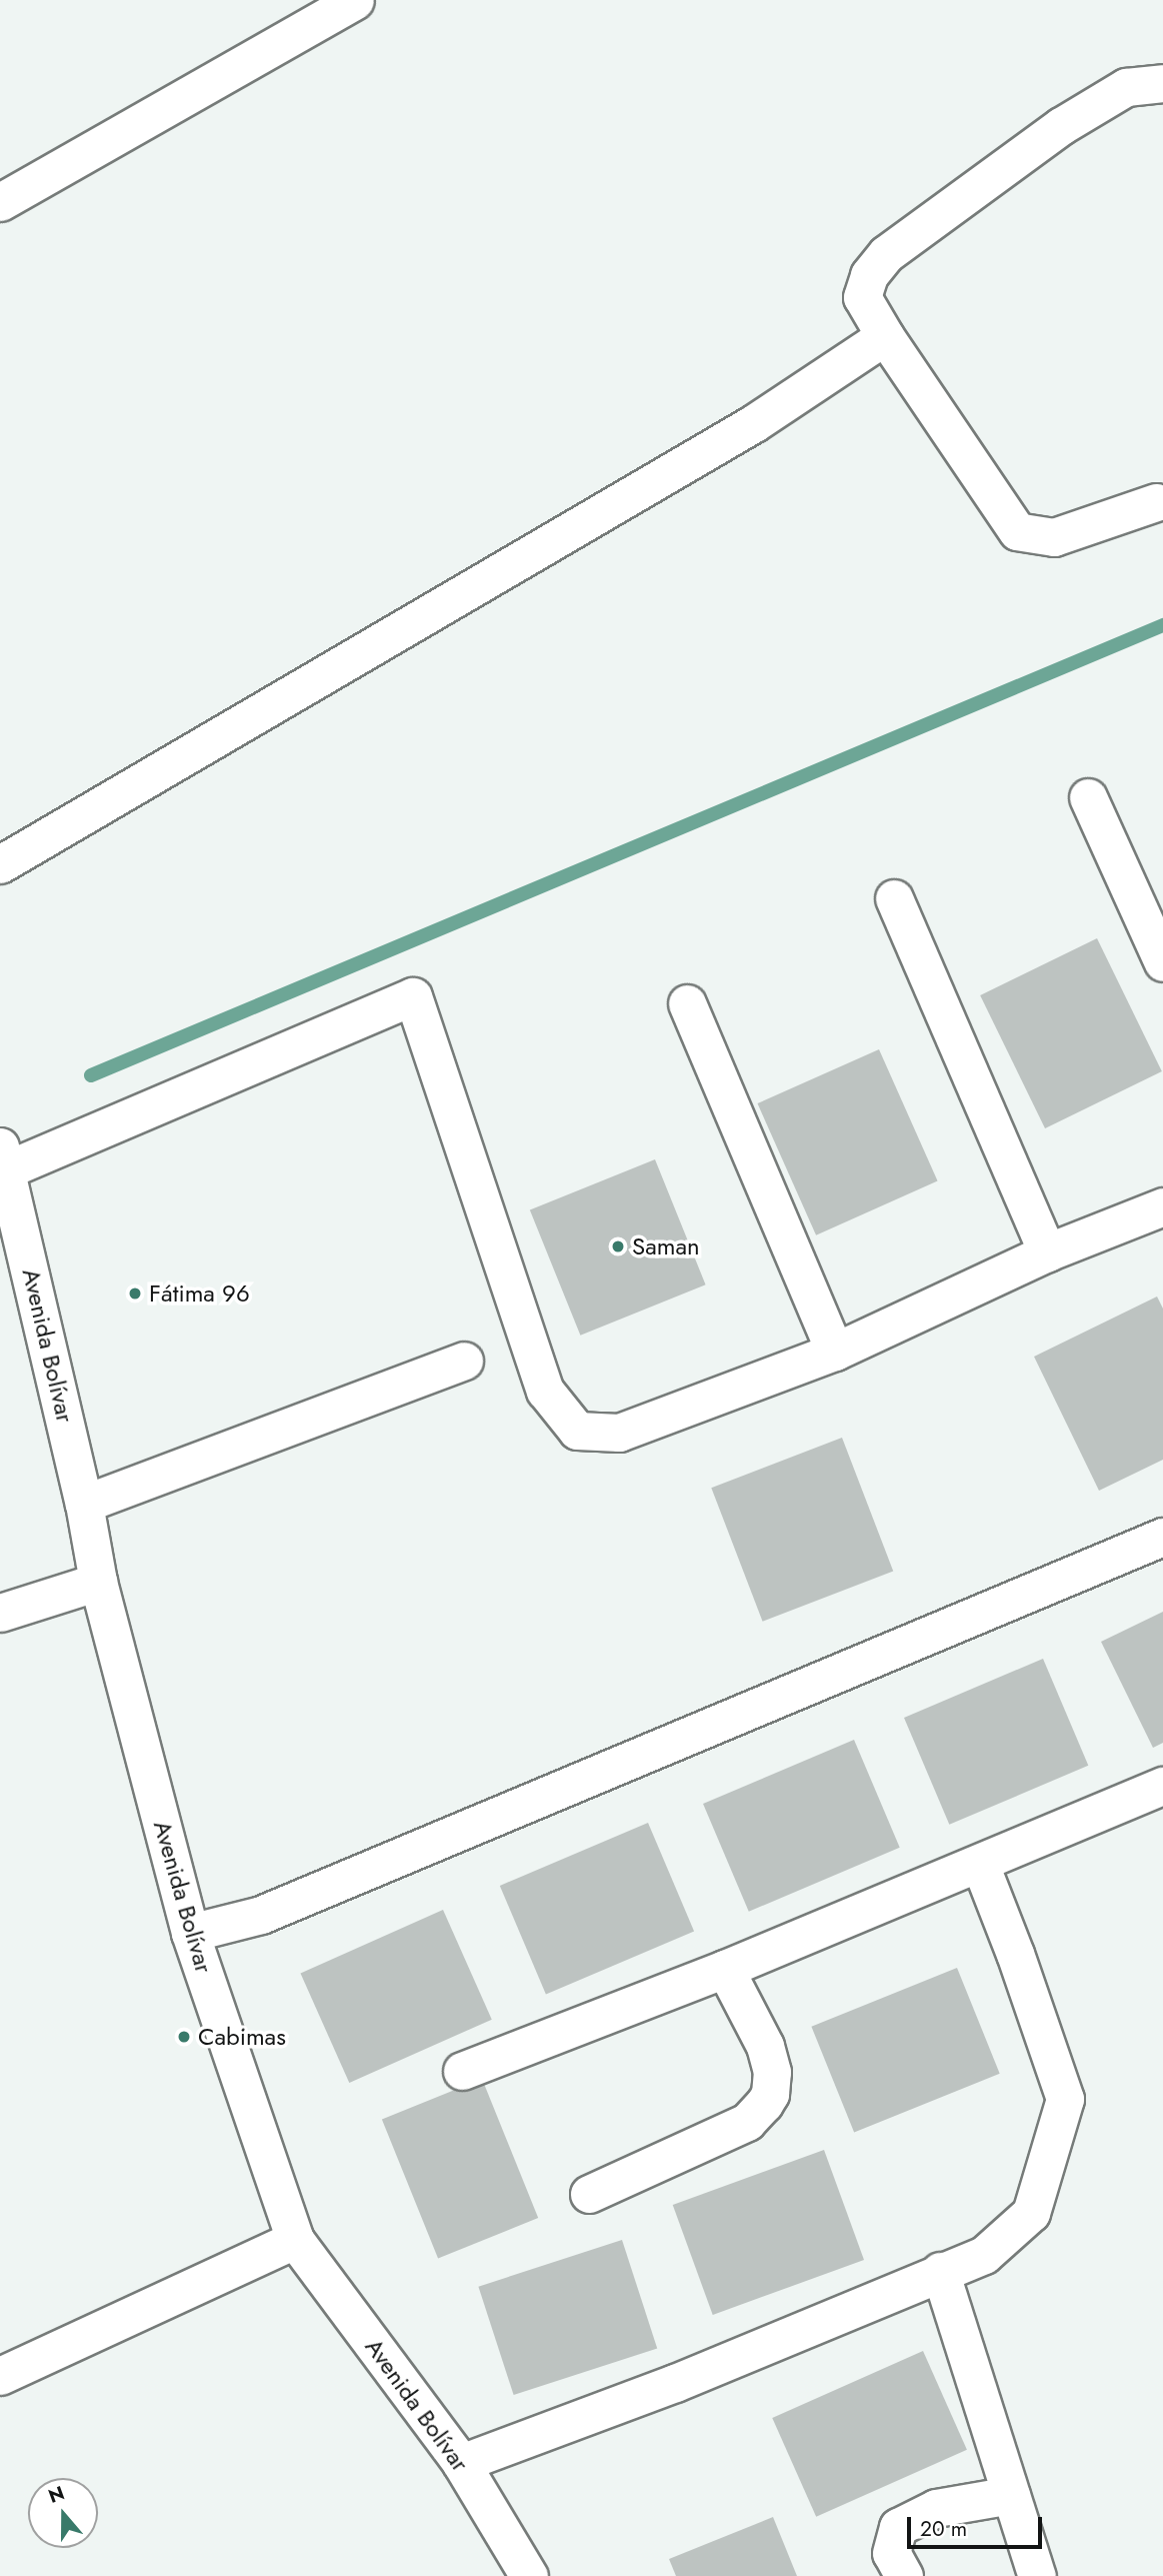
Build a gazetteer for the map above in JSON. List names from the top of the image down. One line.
{"streets":{"street":["Avenida Bolívar"]},"places":["Saman","Fátima 96","Cabimas"],"scale_bar":"20 m","north":"top"}
